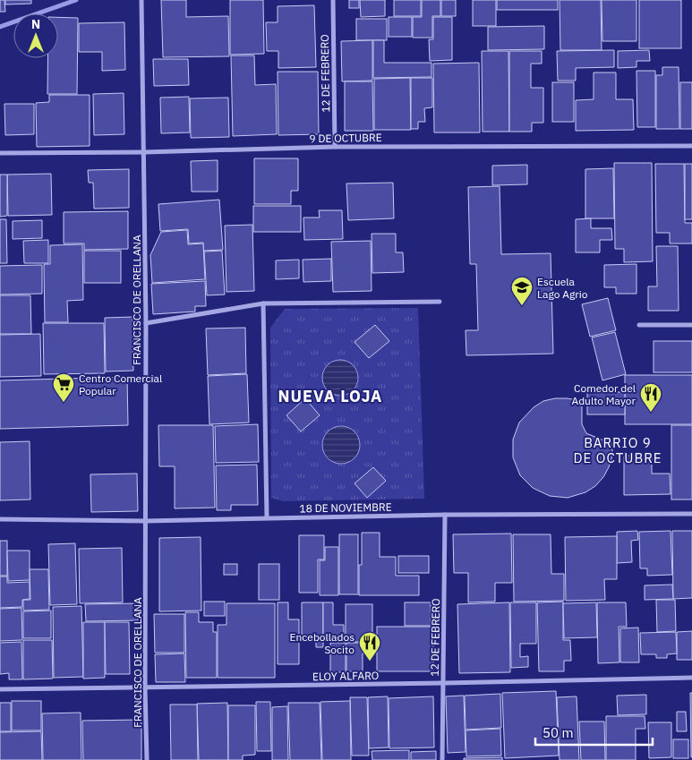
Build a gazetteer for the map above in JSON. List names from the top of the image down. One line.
{"streets":{"street":["12 DE FEBRERO","9 DE OCTUBRE","FRANCISCO DE ORELLANA","18 DE NOVIEMBRE","ELOY ALFARO"]},"crossings":[["12 DE FEBRERO","9 DE OCTUBRE"],["12 DE FEBRERO","18 DE NOVIEMBRE"],["12 DE FEBRERO","ELOY ALFARO"],["9 DE OCTUBRE","FRANCISCO DE ORELLANA"],["FRANCISCO DE ORELLANA","18 DE NOVIEMBRE"],["FRANCISCO DE ORELLANA","ELOY ALFARO"]],"districts":["NUEVA LOJA","BARRIO 9 DE OCTUBRE"],"places":{"school or university":["Escuela Lago Agrio"],"supermarket":["Centro Comercial Popular"],"restaurant":["Comedor del Adulto Mayor","Encebollados Socito"]},"scale_bar":"50 m","north":"top"}
